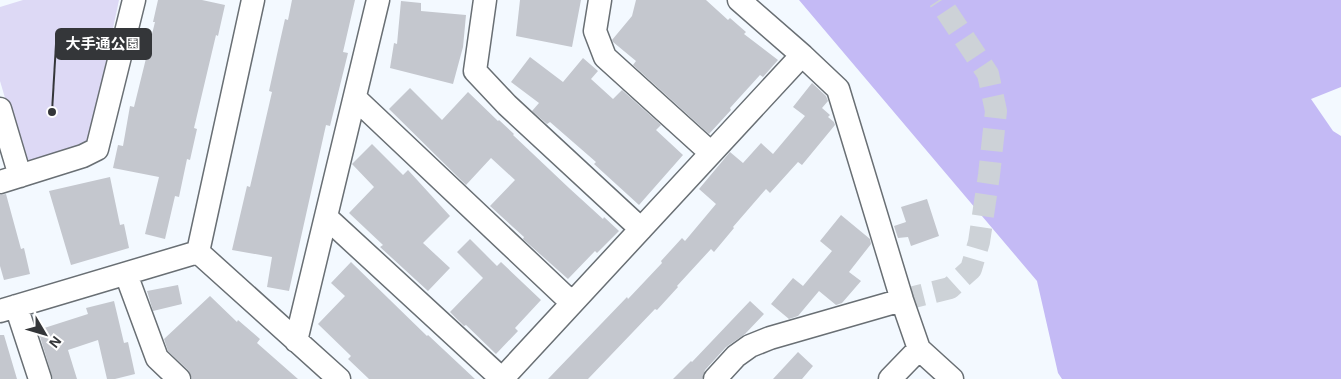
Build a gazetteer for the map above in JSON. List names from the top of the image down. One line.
{"places":["大手通公園"],"north":"bottom right"}
